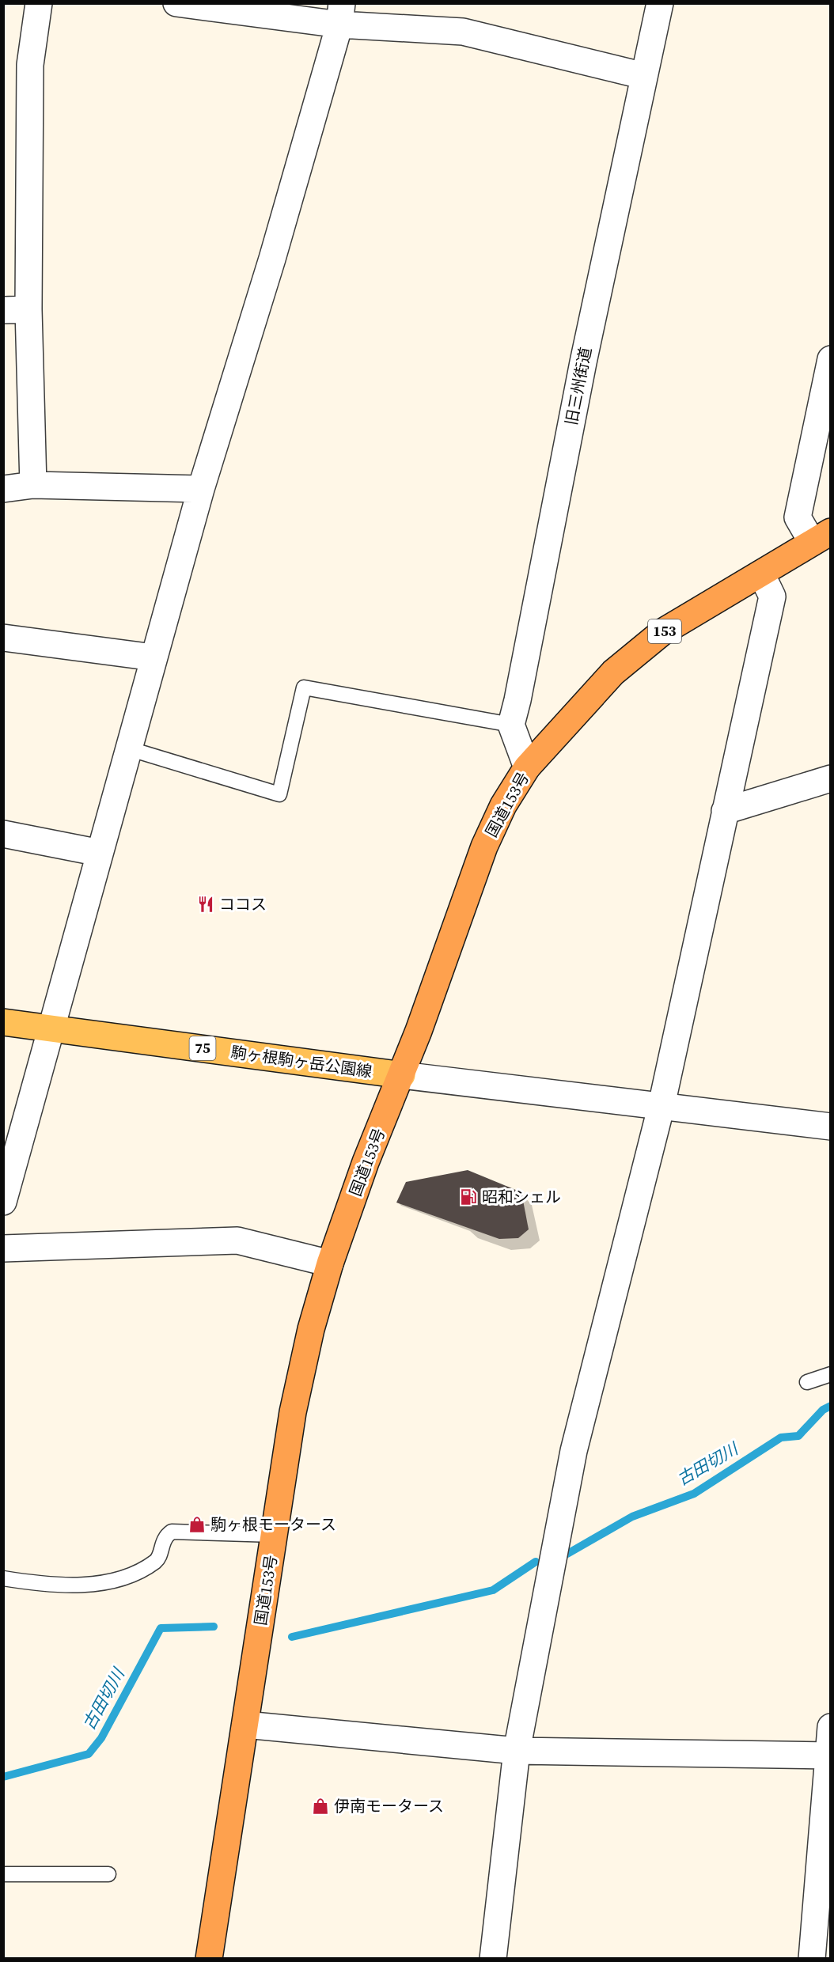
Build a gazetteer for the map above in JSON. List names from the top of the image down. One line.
{"streets":{"highway":["153","国道153号"],"main road":["75","駒ヶ根駒ヶ岳公園線"],"street":["旧三州街道"]},"crossings":[["国道153号","駒ヶ根駒ヶ岳公園線"]],"water":["古田切川"],"places":{"restaurant":["ココス"],"fuel station":["昭和シェル"],"shop":["駒ヶ根モータース","伊南モータース"]}}
